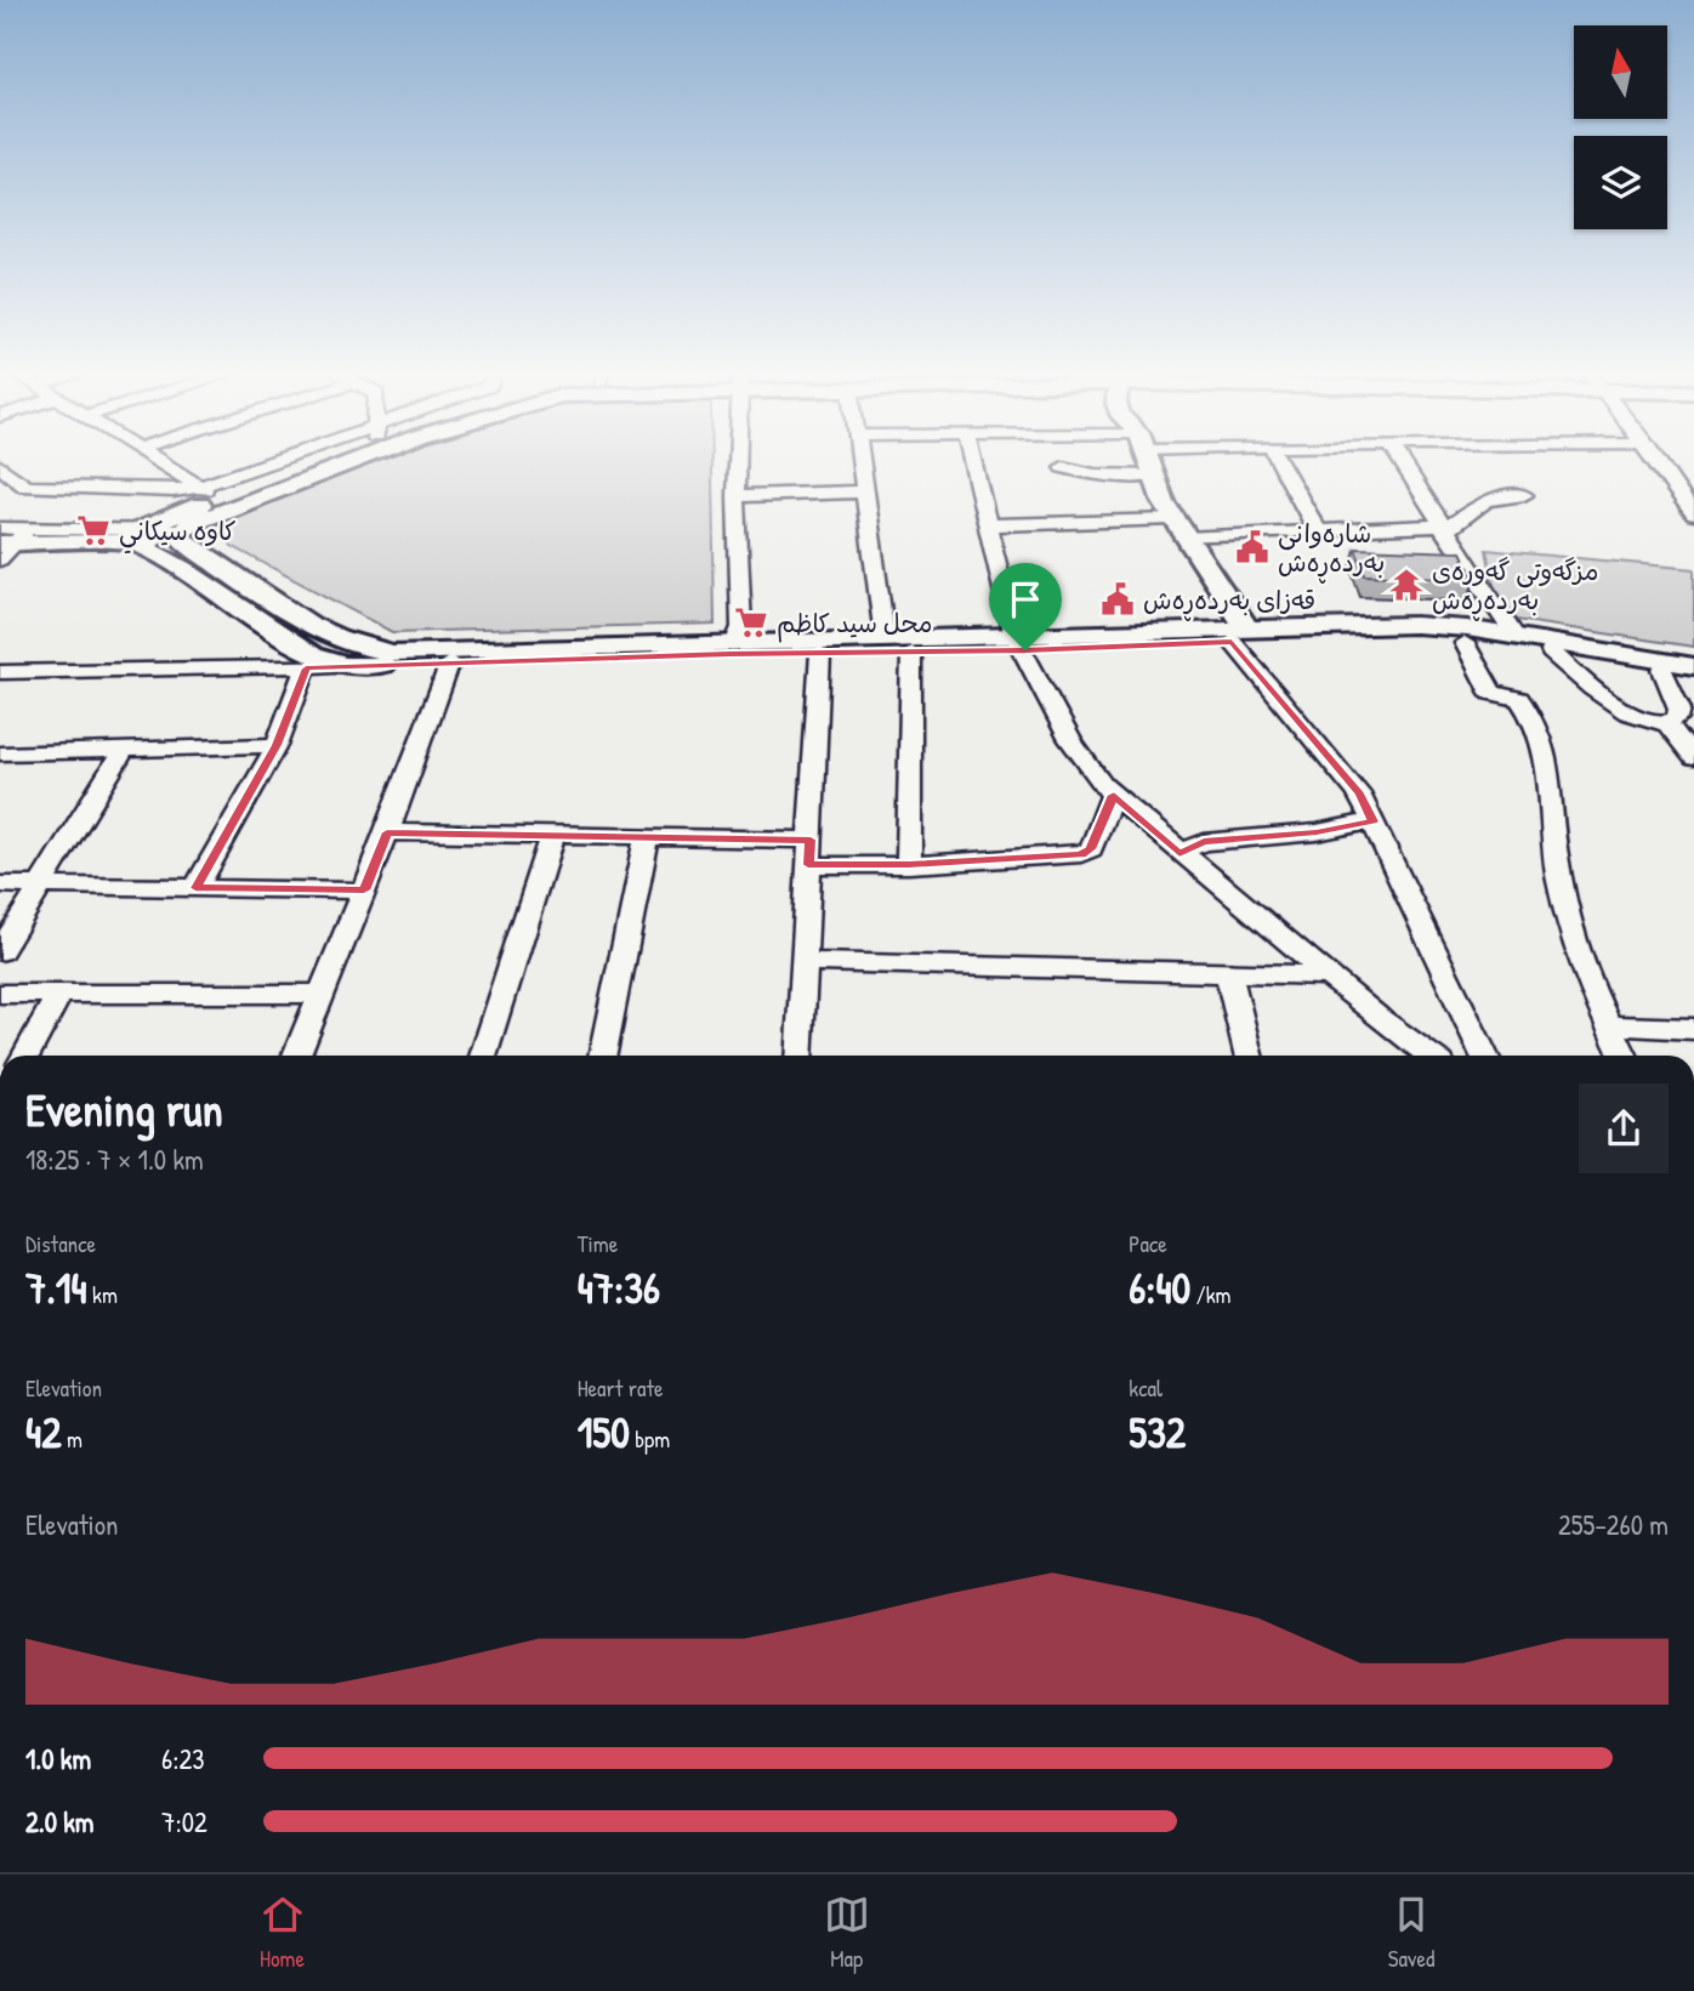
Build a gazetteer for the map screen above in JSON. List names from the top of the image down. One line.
{"places":{"supermarket":["كاوه سيكاني","محل سيد كاظم"],"public building":["شارەوانی بەردەڕەش","قەزای بەردەڕەش"],"temple":["مزگەوتی گەورەی بەردەڕەش"]},"north":"top","page":{"heading":["Evening run","18:25 · 7 × 1.0 km"],"stats":[["Distance","7.14 km"],["Time","47:36"],["Pace","6:40 /km"],["Elevation","42 m"],["Heart rate","150 bpm"],["kcal","532"]],"chart":["Elevation","255–260 m"],"list":[{"name":"1.0 km","note":"6:23"},{"name":"2.0 km","note":"7:02"}],"tabs":["Home","Map","Saved"]}}
